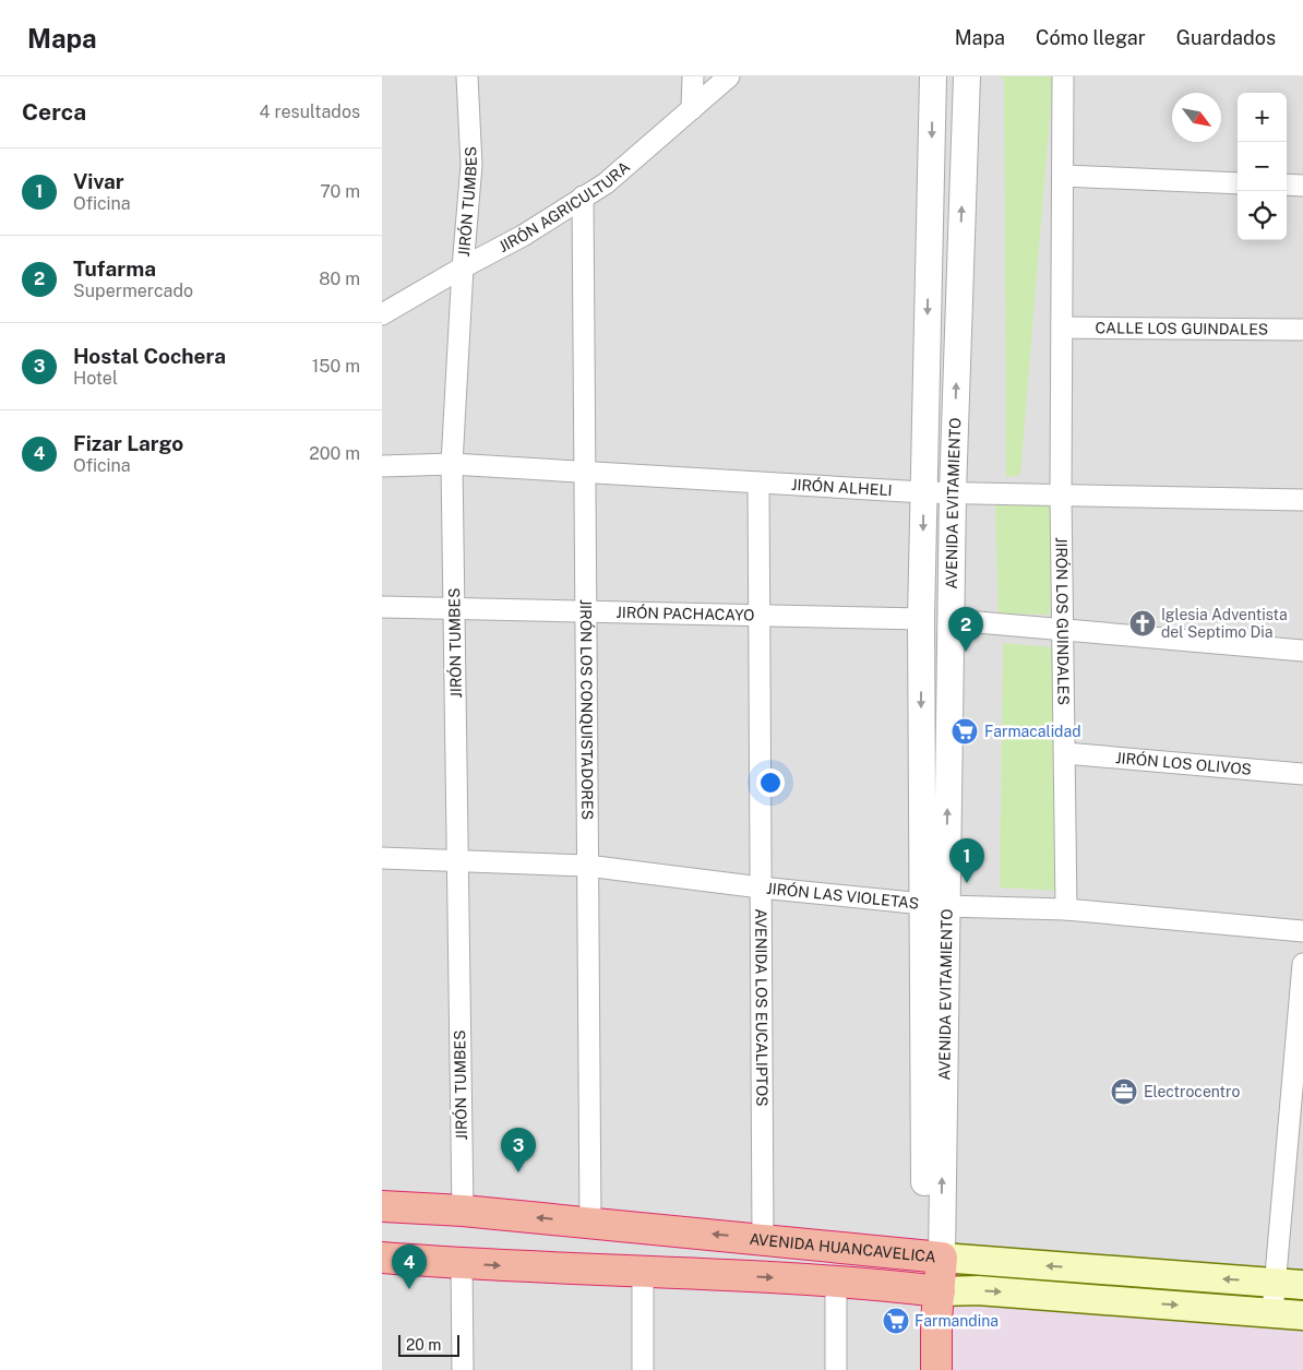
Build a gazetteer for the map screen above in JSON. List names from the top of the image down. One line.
{"streets":{"highway":["AVENIDA HUANCAVELICA"],"street":["JIRÓN TUMBES","JIRÓN AGRICULTURA","CALLE LOS GUINDALES","JIRÓN ALHELI","AVENIDA EVITAMIENTO","JIRÓN PACHACAYO","JIRÓN LOS GUINDALES","JIRÓN LOS CONQUISTADORES","JIRÓN LOS OLIVOS","JIRÓN LAS VIOLETAS","AVENIDA LOS EUCALIPTOS"]},"crossings":[["JIRÓN TUMBES","JIRÓN AGRICULTURA"],["JIRÓN TUMBES","JIRÓN ALHELI"],["JIRÓN TUMBES","JIRÓN PACHACAYO"],["JIRÓN TUMBES","JIRÓN LAS VIOLETAS"],["JIRÓN TUMBES","AVENIDA HUANCAVELICA"],["JIRÓN AGRICULTURA","JIRÓN LOS CONQUISTADORES"],["CALLE LOS GUINDALES","JIRÓN LOS GUINDALES"],["JIRÓN ALHELI","AVENIDA EVITAMIENTO"],["JIRÓN ALHELI","JIRÓN LOS GUINDALES"],["JIRÓN ALHELI","JIRÓN LOS CONQUISTADORES"],["JIRÓN ALHELI","AVENIDA LOS EUCALIPTOS"],["AVENIDA EVITAMIENTO","JIRÓN PACHACAYO"],["AVENIDA EVITAMIENTO","JIRÓN LAS VIOLETAS"],["AVENIDA EVITAMIENTO","AVENIDA HUANCAVELICA"],["JIRÓN PACHACAYO","JIRÓN LOS CONQUISTADORES"],["JIRÓN PACHACAYO","AVENIDA LOS EUCALIPTOS"],["JIRÓN LOS GUINDALES","JIRÓN LOS OLIVOS"],["JIRÓN LOS GUINDALES","JIRÓN LAS VIOLETAS"],["JIRÓN LOS CONQUISTADORES","JIRÓN LAS VIOLETAS"],["JIRÓN LOS CONQUISTADORES","AVENIDA HUANCAVELICA"],["JIRÓN LAS VIOLETAS","AVENIDA LOS EUCALIPTOS"],["AVENIDA LOS EUCALIPTOS","AVENIDA HUANCAVELICA"]],"places":{"church":["Iglesia Adventista del Septimo Dia"],"supermarket":["Farmacalidad","Farmandina"],"office":["Electrocentro"]},"scale_bar":"20 m","north":"bottom right","page":{"header":"Mapa","nav":["Mapa","Cómo llegar","Guardados"],"heading":["Cerca","4 resultados"],"map_buttons":["+","−"],"list":[{"mark":"1","name":"Vivar","note":"Oficina","value":"70 m"},{"mark":"2","name":"Tufarma","note":"Supermercado","value":"80 m"},{"mark":"3","name":"Hostal Cochera","note":"Hotel","value":"150 m"},{"mark":"4","name":"Fizar Largo","note":"Oficina","value":"200 m"}],"pins":["2","1","3","4"],"scale":"20 m"}}
